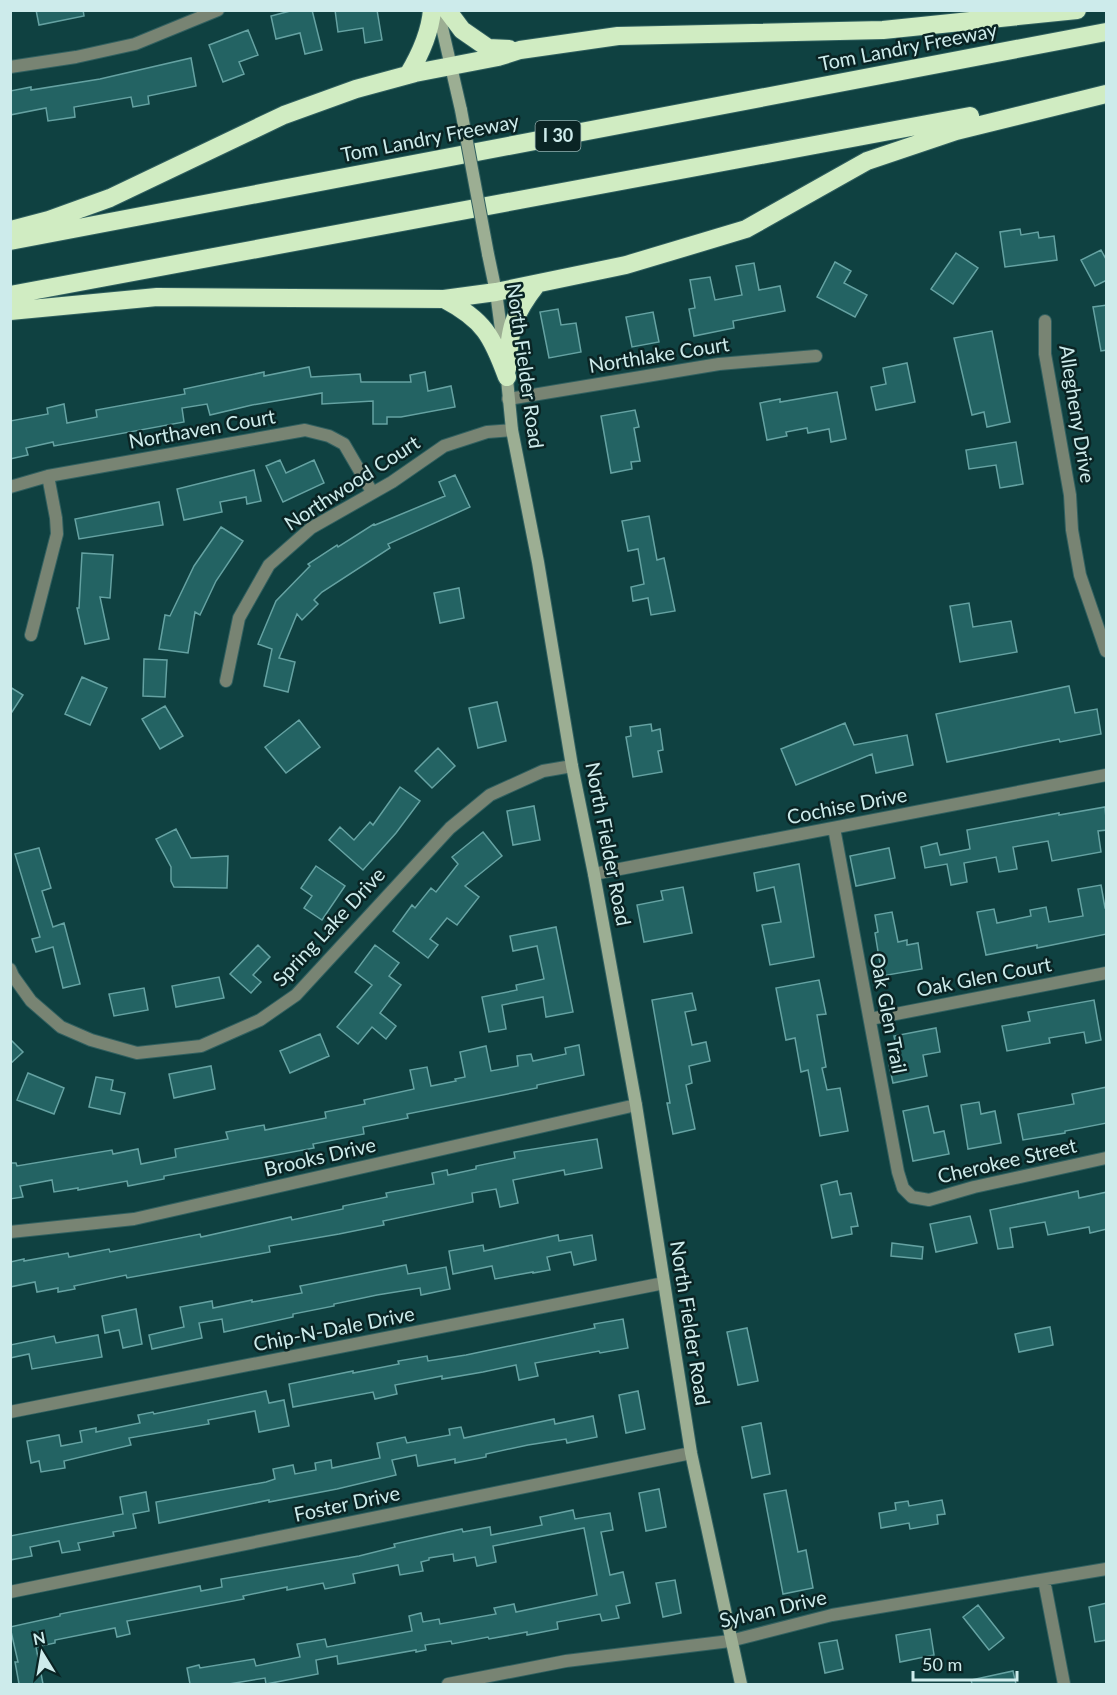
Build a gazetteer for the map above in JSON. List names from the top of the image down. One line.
{"streets":{"highway":["Tom Landry Freeway","I 30"],"main road":["North Fielder Road"],"street":["Northlake Court","Allegheny Drive","Northaven Court","Northwood Court","Cochise Drive","Spring Lake Drive","Oak Glen Court","Oak Glen Trail","Brooks Drive","Cherokee Street","Chip-N-Dale Drive","Foster Drive","Sylvan Drive"]},"crossings":[["Northlake Court","North Fielder Road"],["North Fielder Road","Northwood Court"],["North Fielder Road","Cochise Drive"],["North Fielder Road","Spring Lake Drive"],["North Fielder Road","Brooks Drive"],["North Fielder Road","Chip-N-Dale Drive"],["North Fielder Road","Foster Drive"],["North Fielder Road","Sylvan Drive"],["Northaven Court","Northwood Court"],["Cochise Drive","Oak Glen Trail"],["Oak Glen Court","Oak Glen Trail"],["Oak Glen Trail","Cherokee Street"]],"scale_bar":"50 m","north":"top"}
